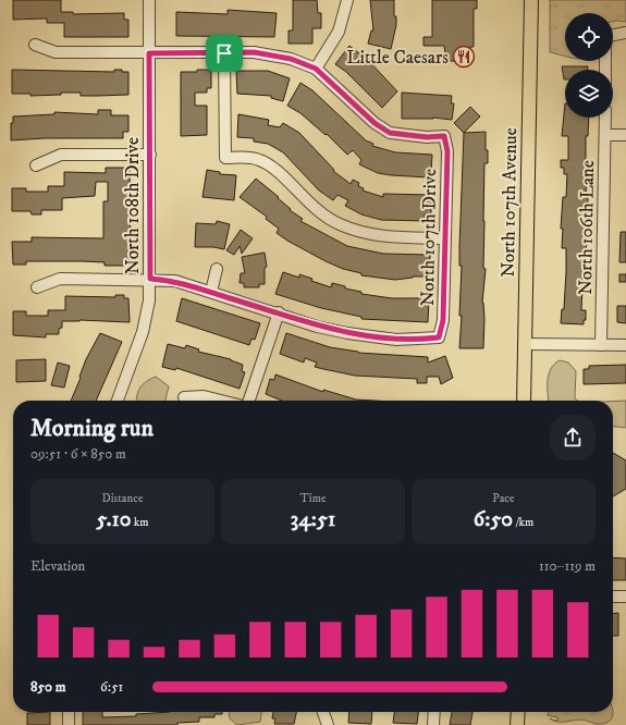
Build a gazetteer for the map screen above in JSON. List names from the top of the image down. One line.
{"streets":{"main road":["North 107th Avenue"],"street":["North 108th Drive","North 106th Lane","North 107th Drive"]},"places":{"restaurant":["Little Caesars"]},"page":{"heading":["Morning run","09:51 · 6 × 850 m"],"stats":[["Distance","5.10 km"],["Time","34:51"],["Pace","6:50 /km"]],"chart":["Elevation","110–119 m"],"list":[{"name":"850 m","note":"6:51"}]}}
